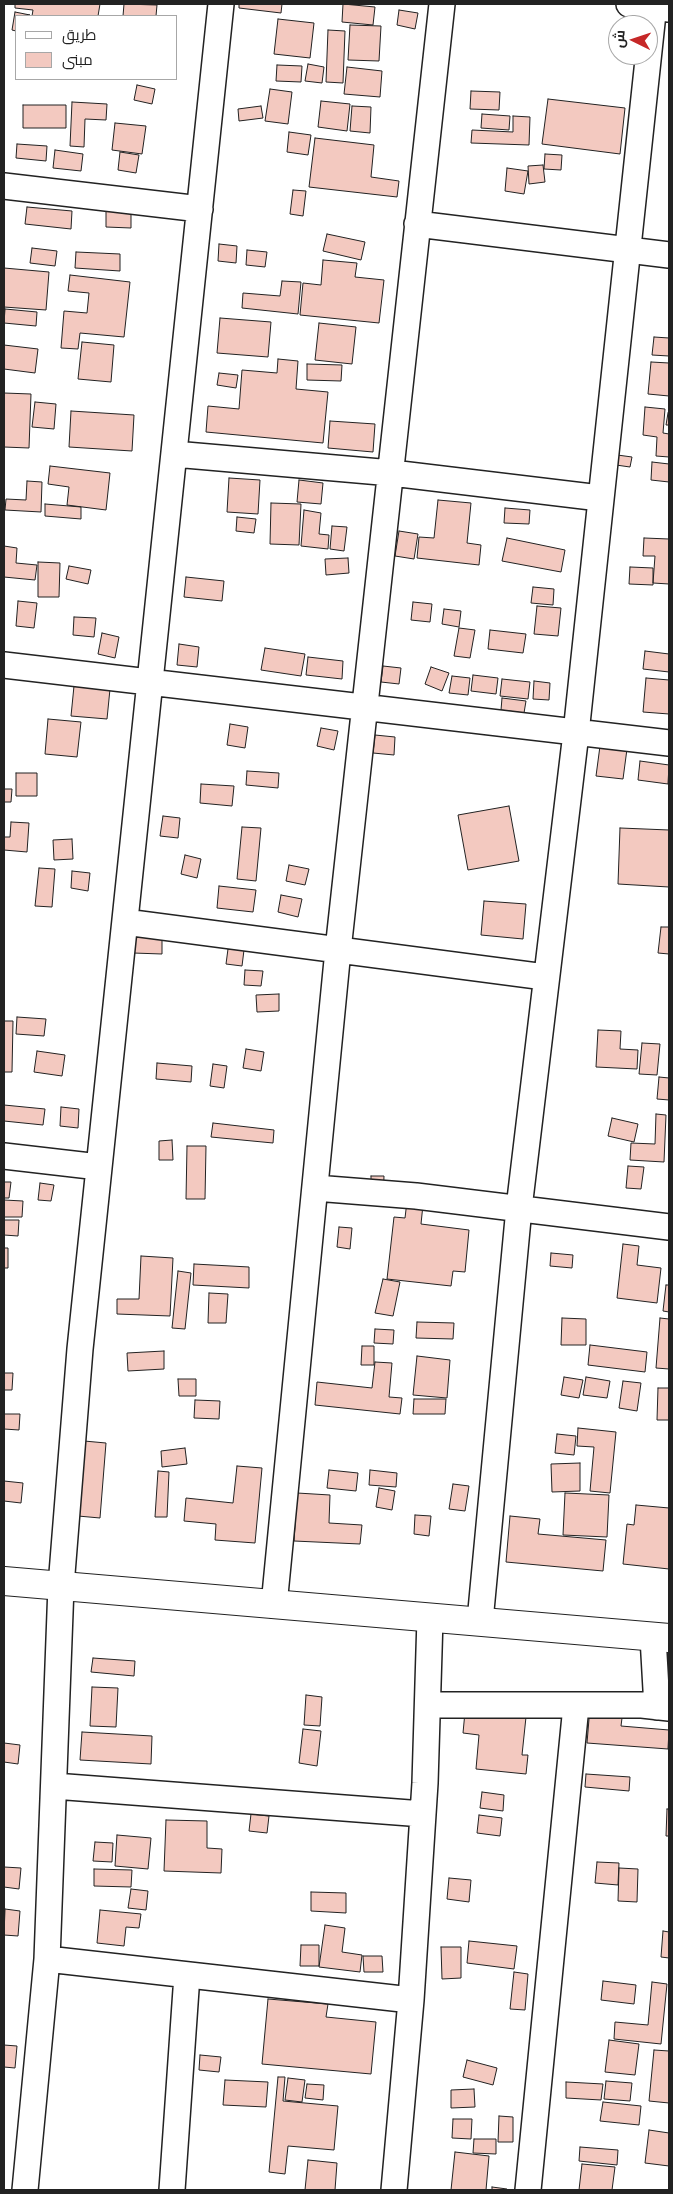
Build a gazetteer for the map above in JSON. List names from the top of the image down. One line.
{"legend":["طريق","مبنى"],"north":"left"}
